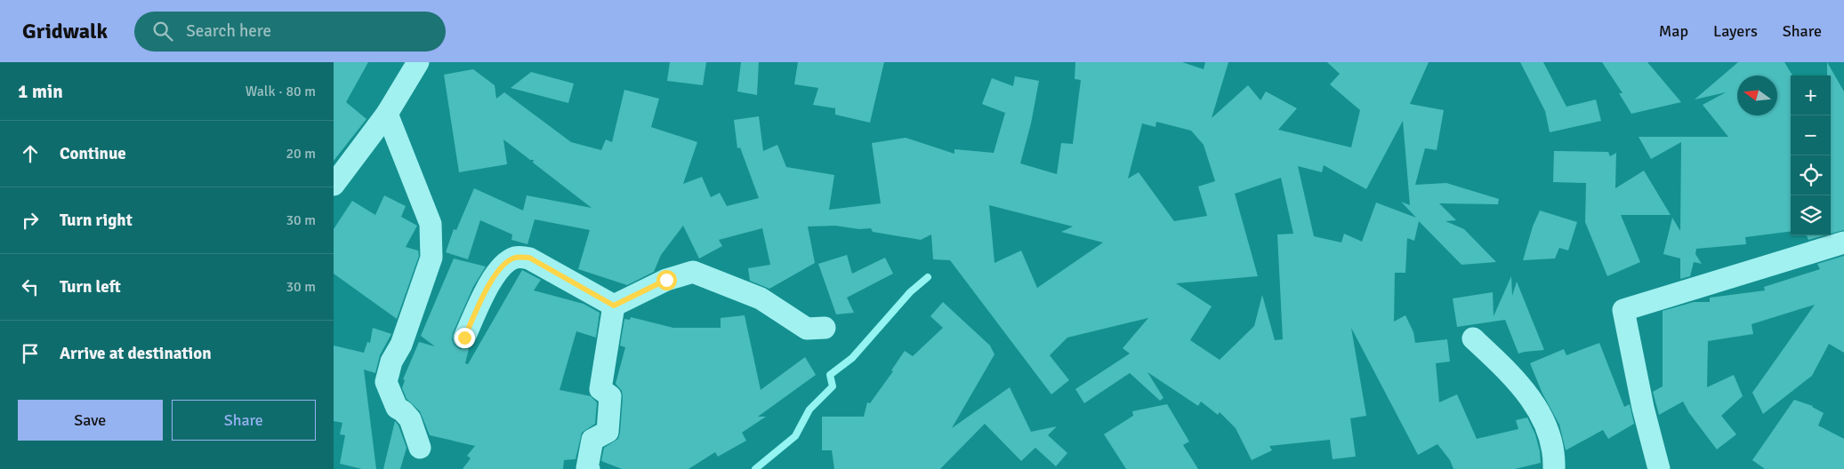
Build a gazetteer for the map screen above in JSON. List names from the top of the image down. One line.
{"north":"left","page":{"header":"Gridwalk","search":"Search here","nav":["Map","Layers","Share"],"heading":["1 min","Walk · 80 m"],"map_buttons":["+","−"],"list":[["Continue","20 m"],["Turn right","30 m"],["Turn left","30 m"],"Arrive at destination"],"buttons":["Save","Share"]}}
